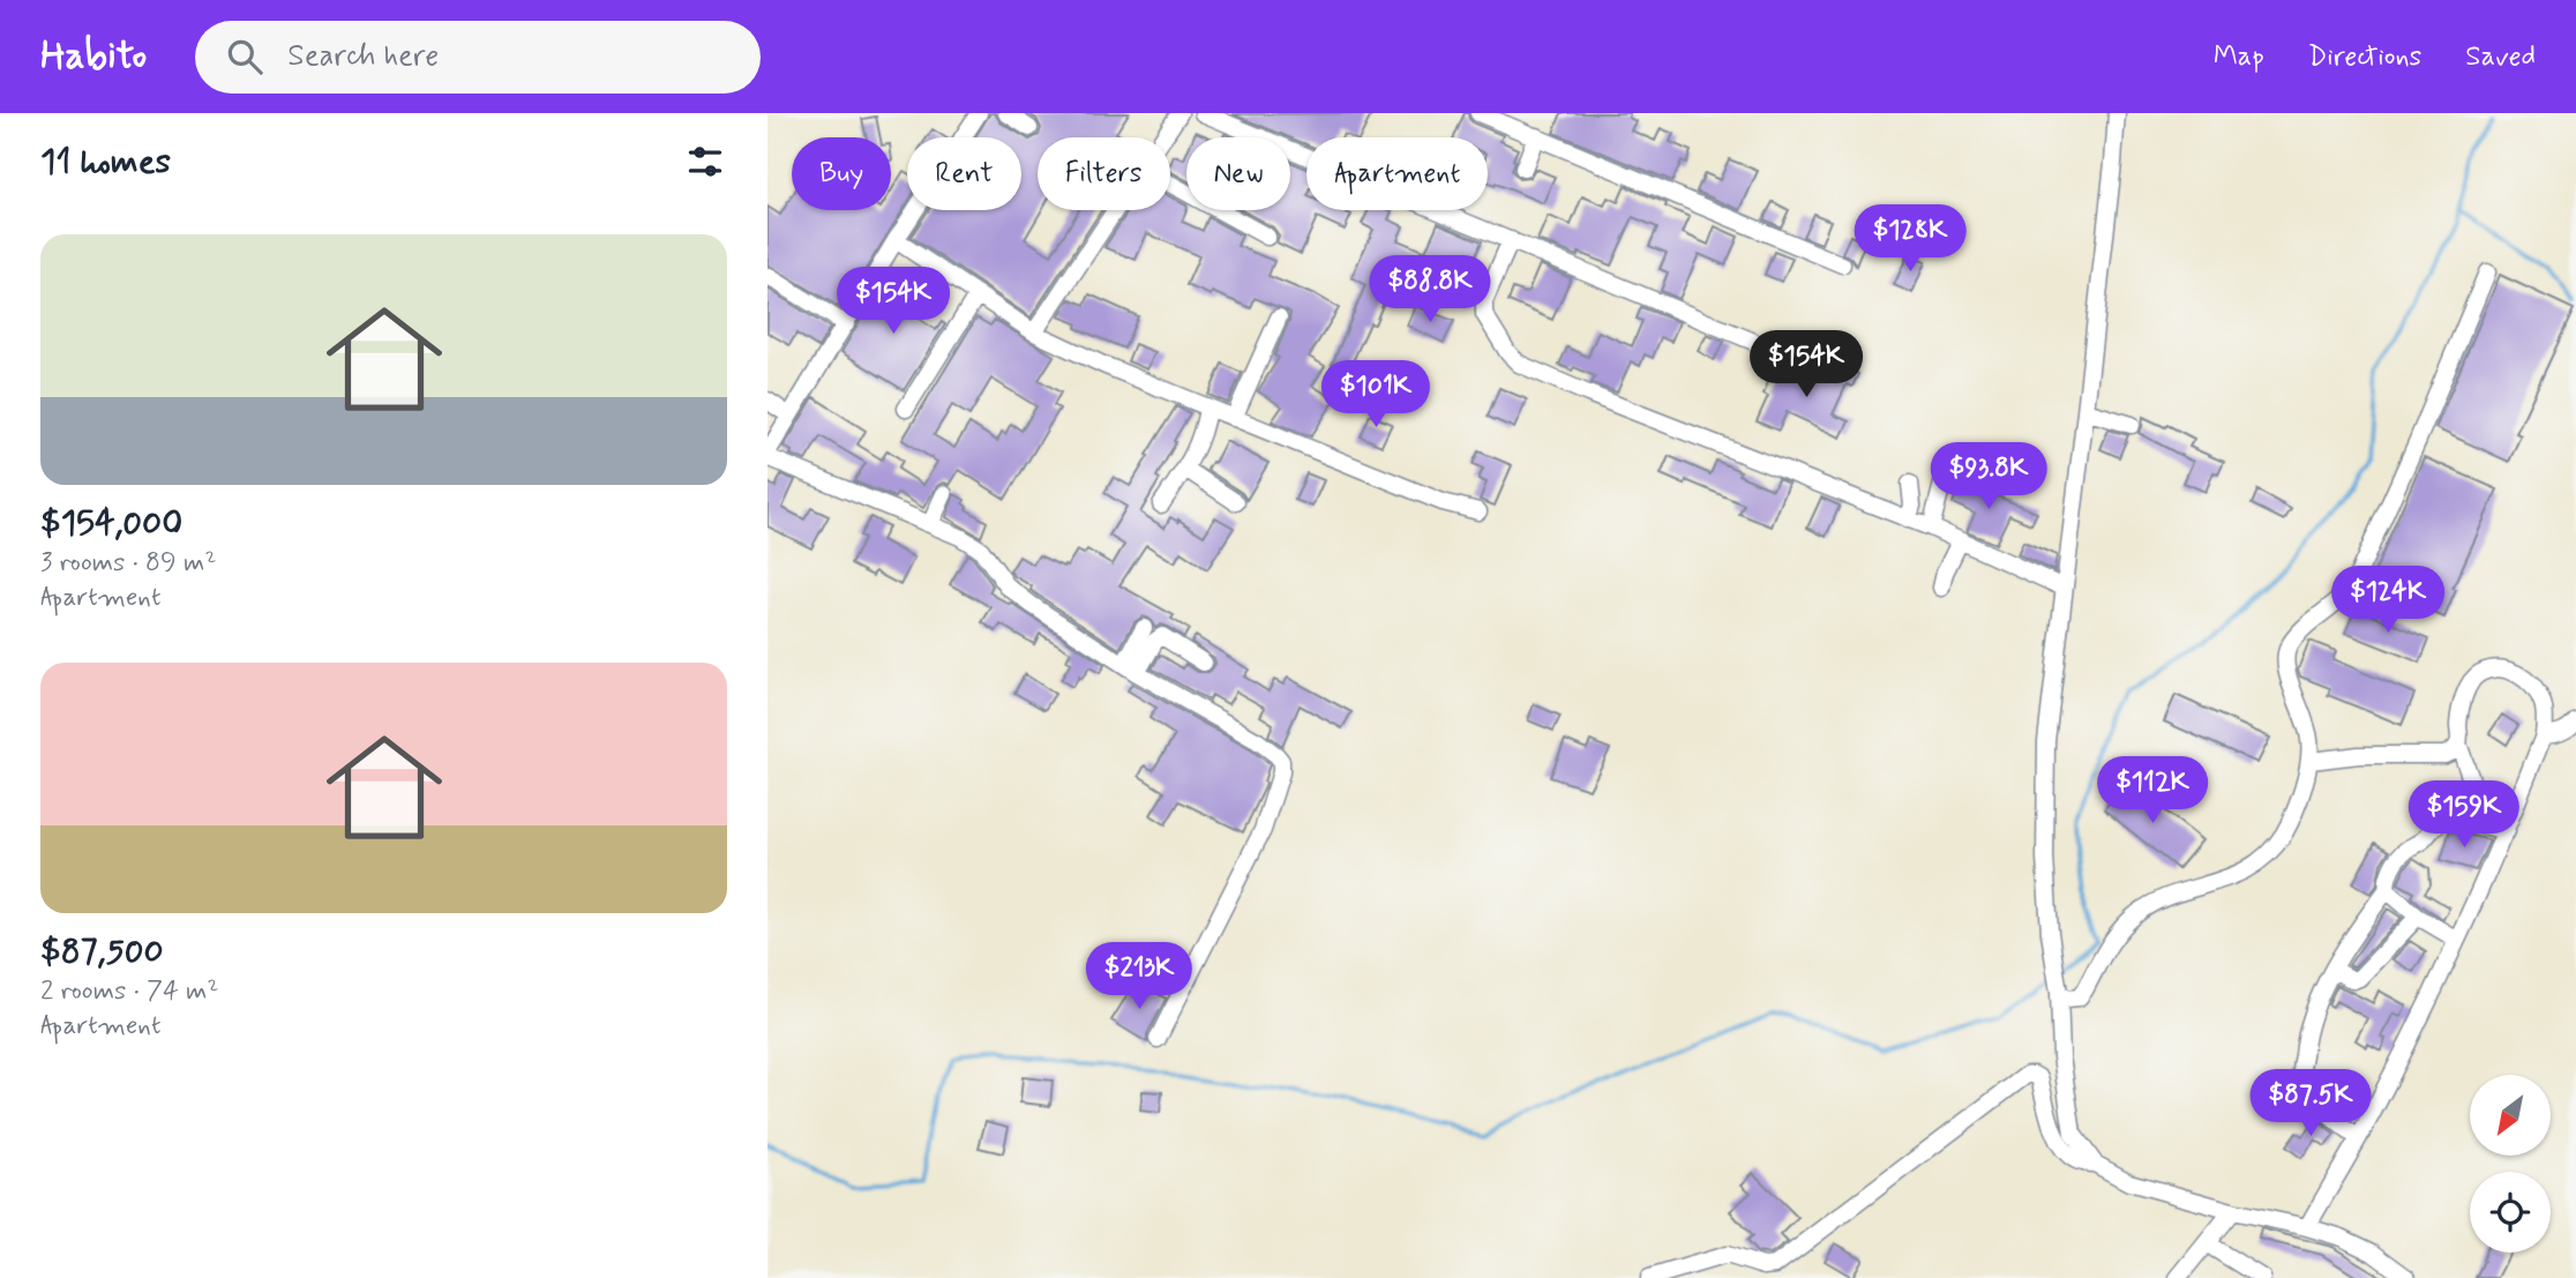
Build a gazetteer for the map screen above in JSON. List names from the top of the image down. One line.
{"north":"bottom left","page":{"header":"Habito","search":"Search here","nav":["Map","Directions","Saved"],"heading":"11 homes","chip":["Buy","Rent","Filters","New","Apartment"],"price":["$128K","$88.8K","$154K","$154K","$101K","$93.8K","$124K","$112K","$159K","$213K","$87.5K"],"list":[{"name":"$154,000","note":"3 rooms · 89 m² · Apartment"},{"name":"$87,500","note":"2 rooms · 74 m² · Apartment"}]}}
